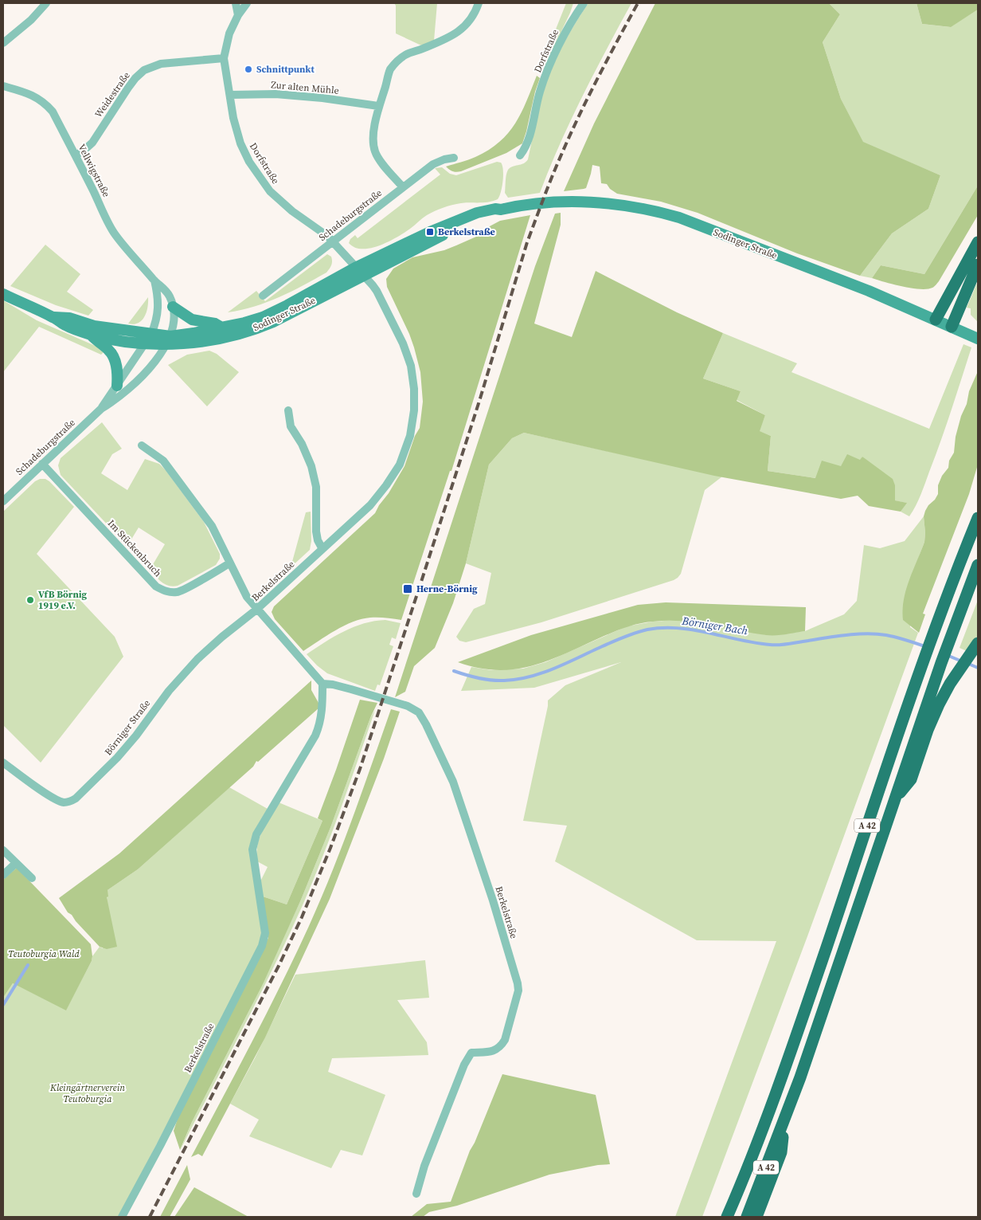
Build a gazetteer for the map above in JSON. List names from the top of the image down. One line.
{"streets":{"highway":["A 42"],"main road":["Sodinger Straße"],"street":["Dorfstraße","Zur alten Mühle","Weidestraße","Vellwigstraße","Schadeburgstraße","Im Stückenbruch","Berkelstraße","Börniger Straße"]},"crossings":[["Dorfstraße","Zur alten Mühle"],["Dorfstraße","Weidestraße"],["Dorfstraße","Schadeburgstraße"],["Dorfstraße","Sodinger Straße"],["Dorfstraße","Berkelstraße"],["Weidestraße","Vellwigstraße"],["Vellwigstraße","Schadeburgstraße"],["Vellwigstraße","Sodinger Straße"],["Schadeburgstraße","Sodinger Straße"],["Schadeburgstraße","Im Stückenbruch"],["Sodinger Straße","Berkelstraße"],["Berkelstraße","Börniger Straße"]],"water":["Börniger Bach"],"parks":["Teutoburgia Wald","Kleingärtnerverein Teutoburgia"],"places":{"other":["Schnittpunkt","VfB Börnig 1919 e.V."],"transit":["Berkelstraße","Herne-Börnig"]}}
